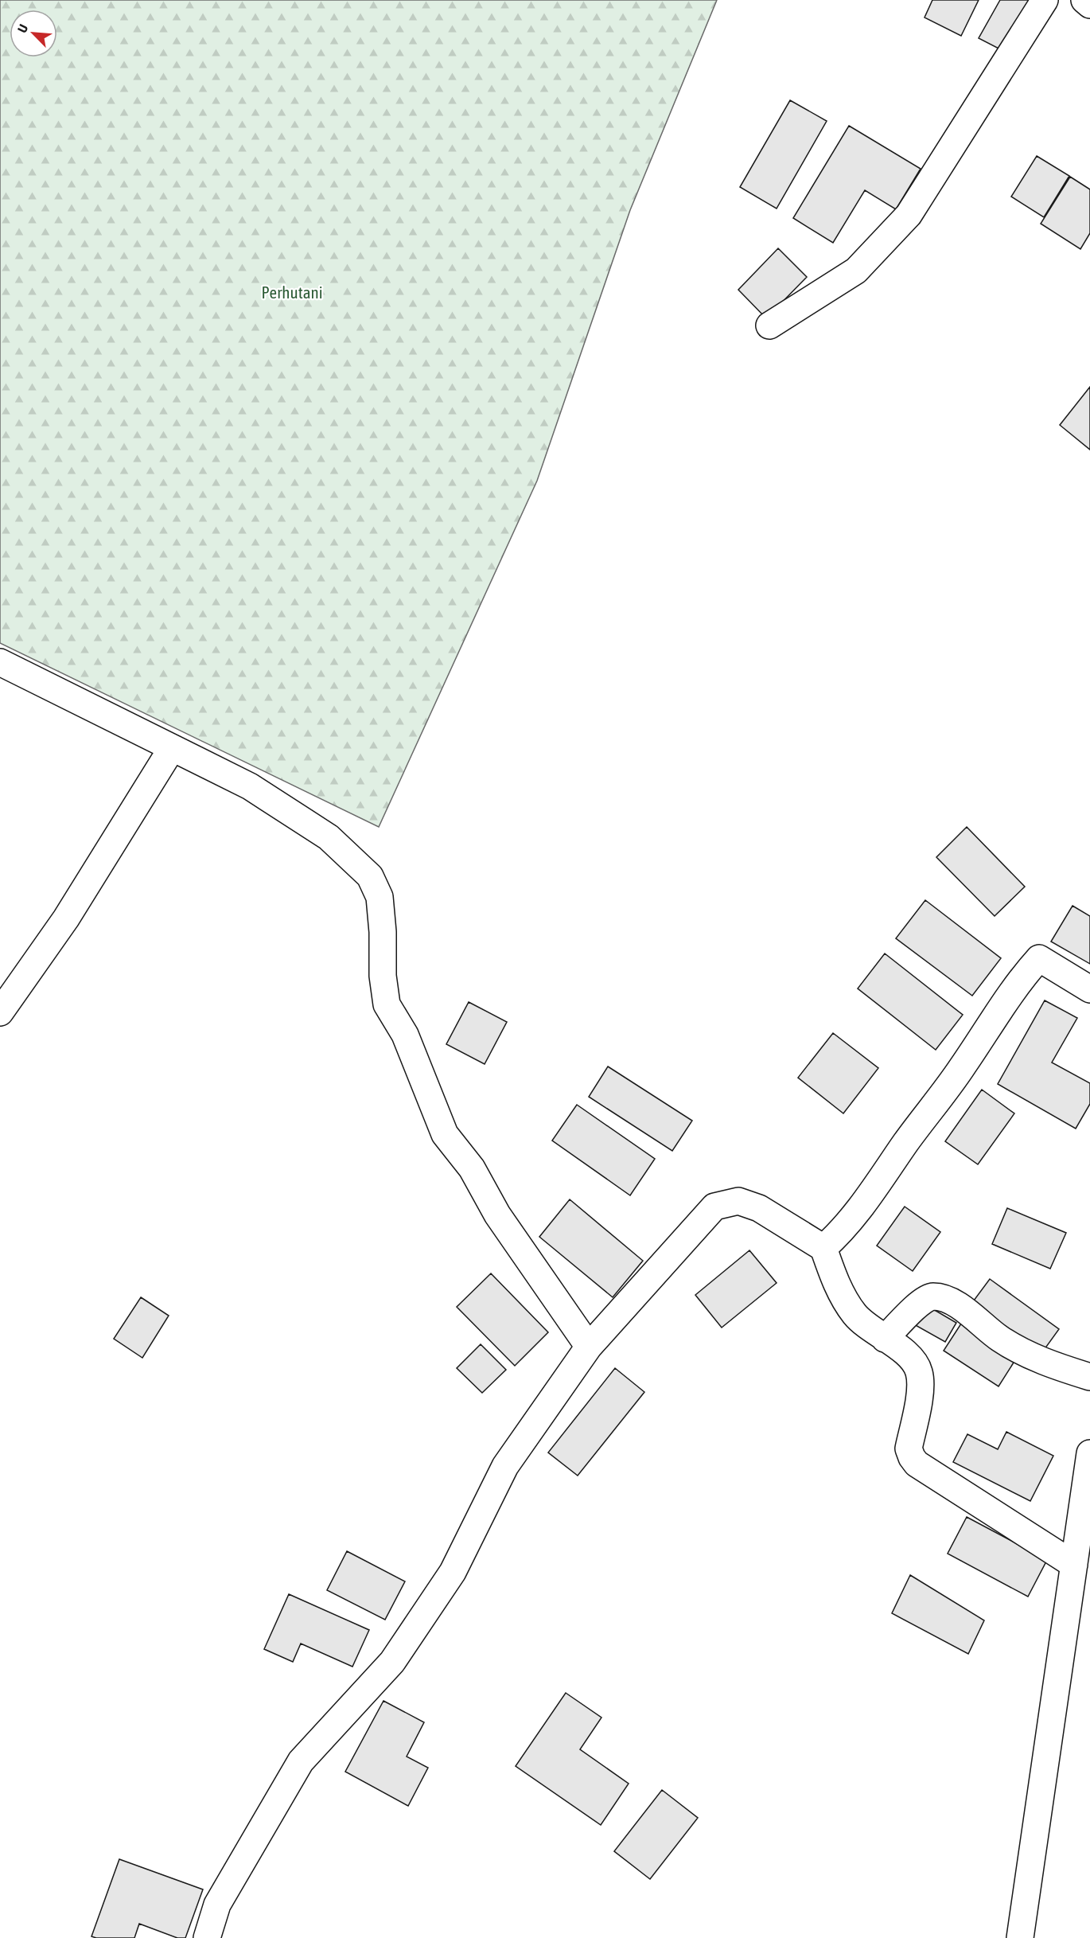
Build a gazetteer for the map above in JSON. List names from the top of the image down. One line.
{"parks":["Perhutani"],"north":"top left"}
